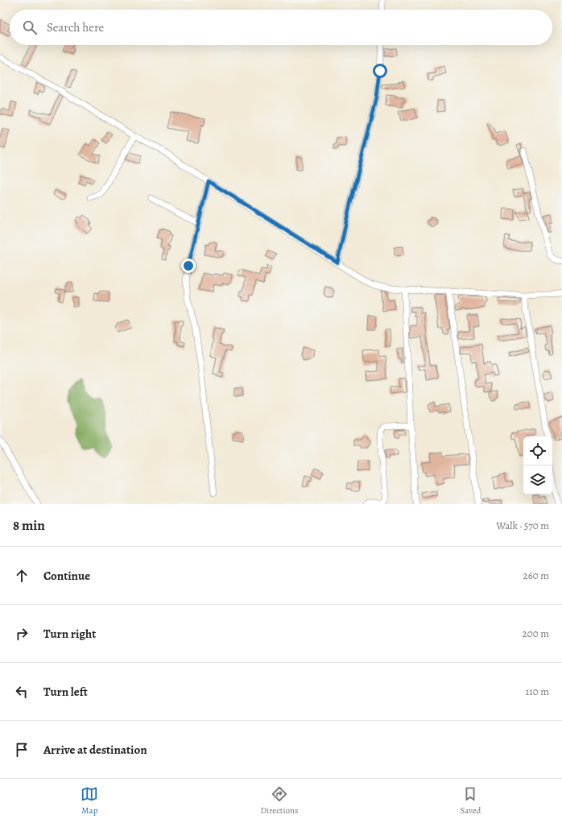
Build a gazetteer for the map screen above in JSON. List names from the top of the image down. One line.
{"page":{"search":"Search here","heading":["8 min","Walk · 570 m"],"list":[["Continue","260 m"],["Turn right","200 m"],["Turn left","110 m"],"Arrive at destination"],"nav":["Map","Directions","Saved"]}}
